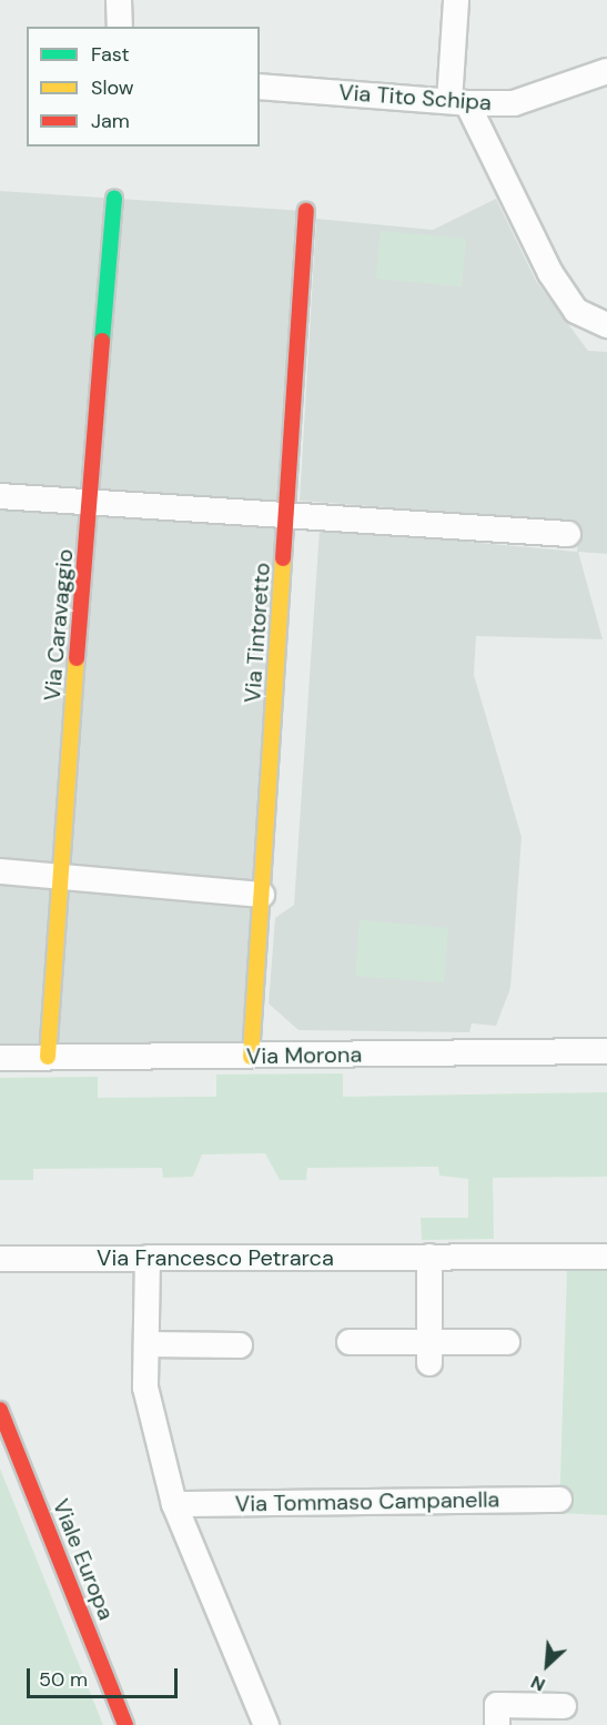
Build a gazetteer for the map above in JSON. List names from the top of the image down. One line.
{"streets":{"street":["Via Tito Schipa","Via Caravaggio","Via Tintoretto","Via Morona","Via Francesco Petrarca","Via Tommaso Campanella","Viale Europa"]},"crossings":[["Via Caravaggio","Via Morona"],["Via Tintoretto","Via Morona"]],"legend":["Fast","Slow","Jam"],"scale_bar":"50 m","north":"bottom left"}
